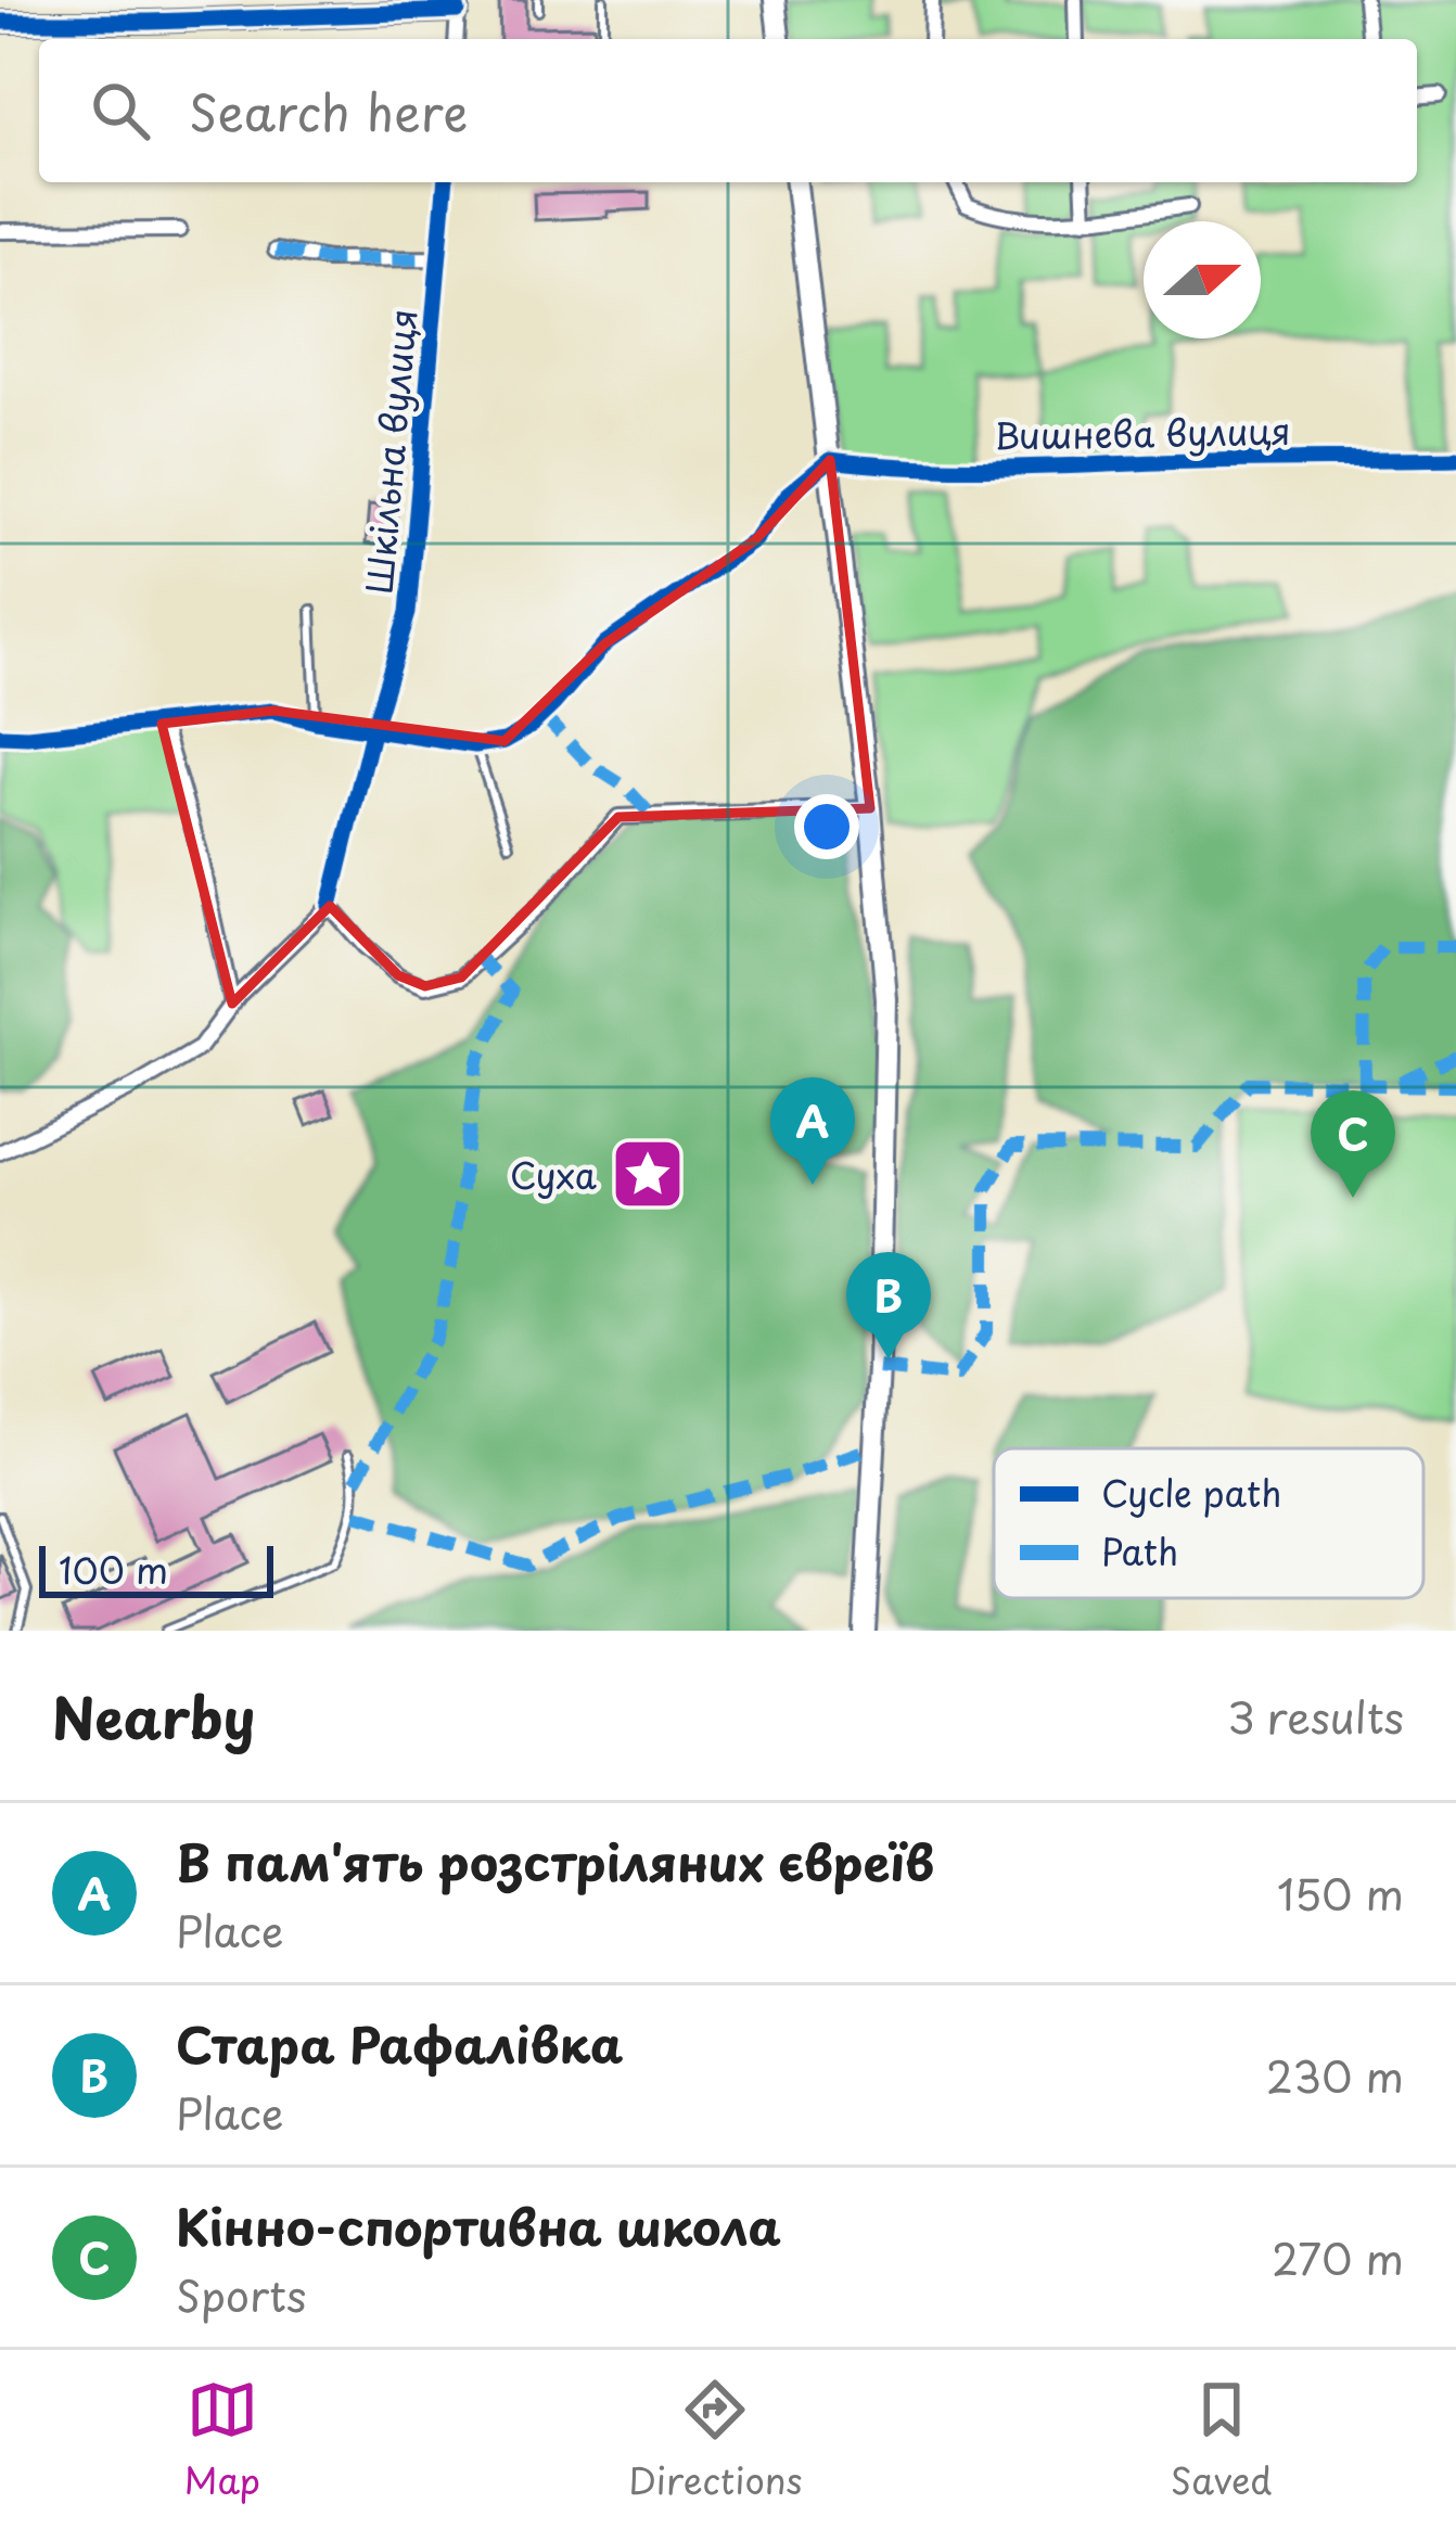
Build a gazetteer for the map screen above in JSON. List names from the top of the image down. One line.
{"streets":{"street":["Вишнева вулиця","Шкільна вулиця"]},"places":{"place":["Суха"]},"legend":["Cycle path","Path"],"scale_bar":"100 m","north":"right","page":{"search":"Search here","pins":["A","C","B"],"scale":"100 m","heading":["Nearby","3 results"],"list":[{"mark":"A","name":"В пам'ять розстріляних євреїв","note":"Place","value":"150 m"},{"mark":"B","name":"Стара Рафалівка","note":"Place","value":"230 m"},{"mark":"C","name":"Кінно-спортивна школа","note":"Sports","value":"270 m"}],"nav":["Map","Directions","Saved"]}}
